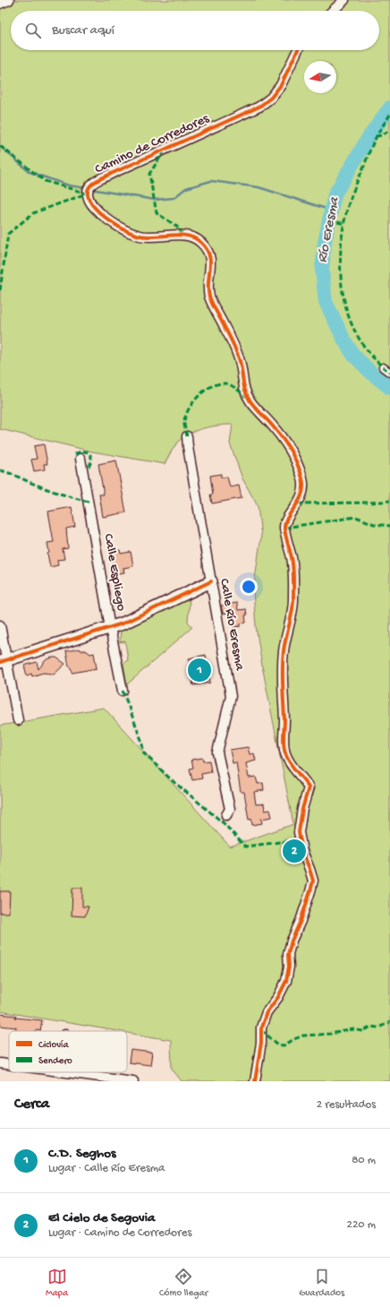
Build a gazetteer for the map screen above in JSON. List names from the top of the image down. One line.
{"streets":{"street":["Camino de Corredores","Calle Espliego","Calle Río Eresma"]},"water":["Río Eresma"],"legend":["Ciclovía","Sendero"],"north":"left","page":{"search":"Buscar aquí","pins":["1","2"],"heading":["Cerca","2 resultados"],"list":[{"mark":"1","name":"C.D. Seghos","note":"Lugar · Calle Río Eresma","value":"80 m"},{"mark":"2","name":"El Cielo de Segovia","note":"Lugar · Camino de Corredores","value":"220 m"}],"nav":["Mapa","Cómo llegar","Guardados"]}}
